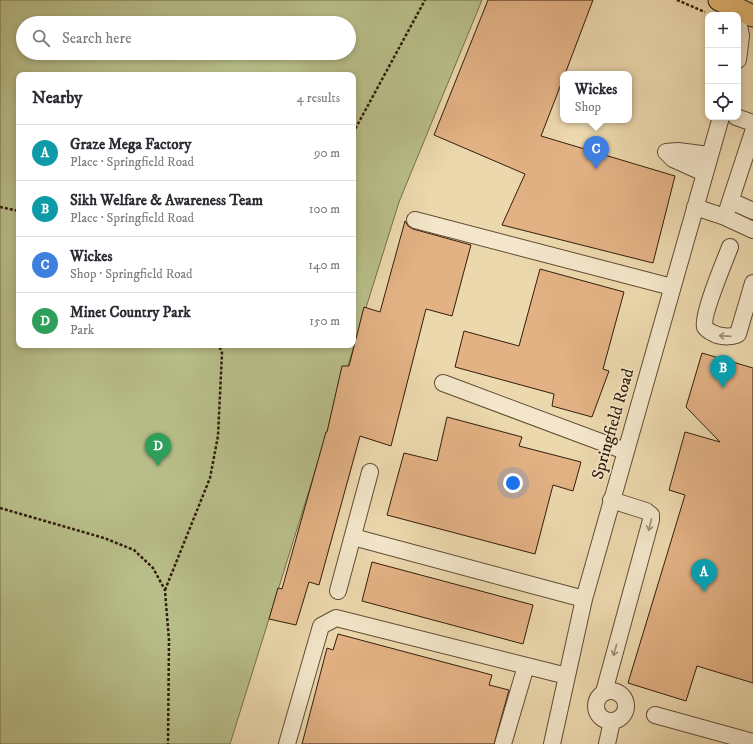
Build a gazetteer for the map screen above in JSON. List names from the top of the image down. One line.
{"streets":{"street":["Springfield Road"]},"page":{"map_buttons":["+","−"],"search":"Search here","popup":["Wickes","Shop"],"heading":["Nearby","4 results"],"list":[{"mark":"A","name":"Graze Mega Factory","note":"Place · Springfield Road","value":"90 m"},{"mark":"B","name":"Sikh Welfare & Awareness Team","note":"Place · Springfield Road","value":"100 m"},{"mark":"C","name":"Wickes","note":"Shop · Springfield Road","value":"140 m"},{"mark":"D","name":"Minet Country Park","note":"Park","value":"150 m"}],"pins":["C","B","D","A"]}}
